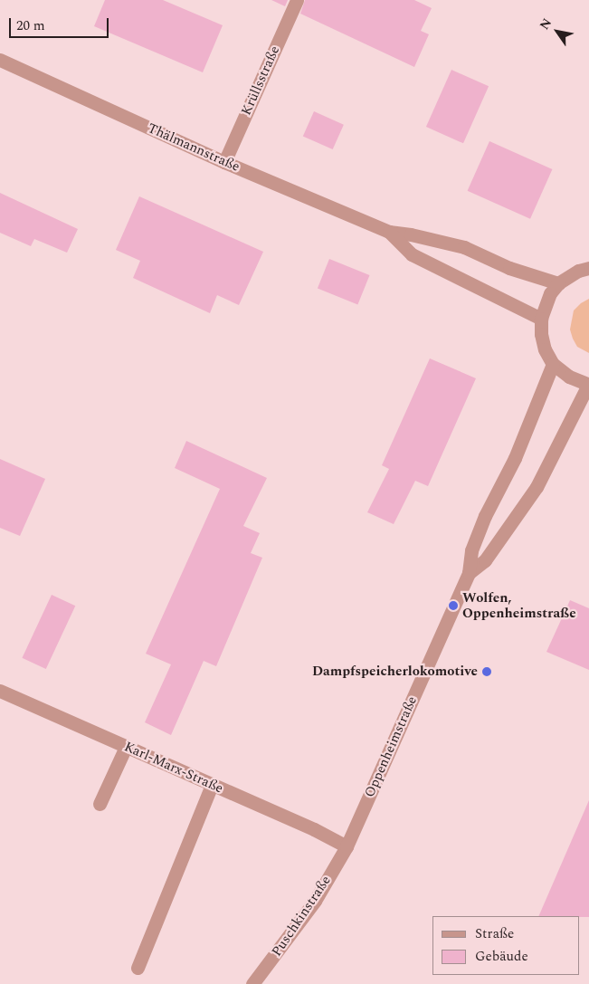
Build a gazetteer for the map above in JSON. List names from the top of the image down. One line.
{"streets":{"street":["Krüllsstraße","Thälmannstraße","Oppenheimstraße","Karl-Marx-Straße","Puschkinstraße"]},"crossings":[["Krüllsstraße","Thälmannstraße"],["Thälmannstraße","Oppenheimstraße"],["Oppenheimstraße","Karl-Marx-Straße"],["Oppenheimstraße","Puschkinstraße"],["Karl-Marx-Straße","Puschkinstraße"]],"places":["Wolfen, Oppenheimstraße","Dampfspeicherlokomotive"],"legend":["Straße","Gebäude"],"scale_bar":"20 m","north":"top left"}
